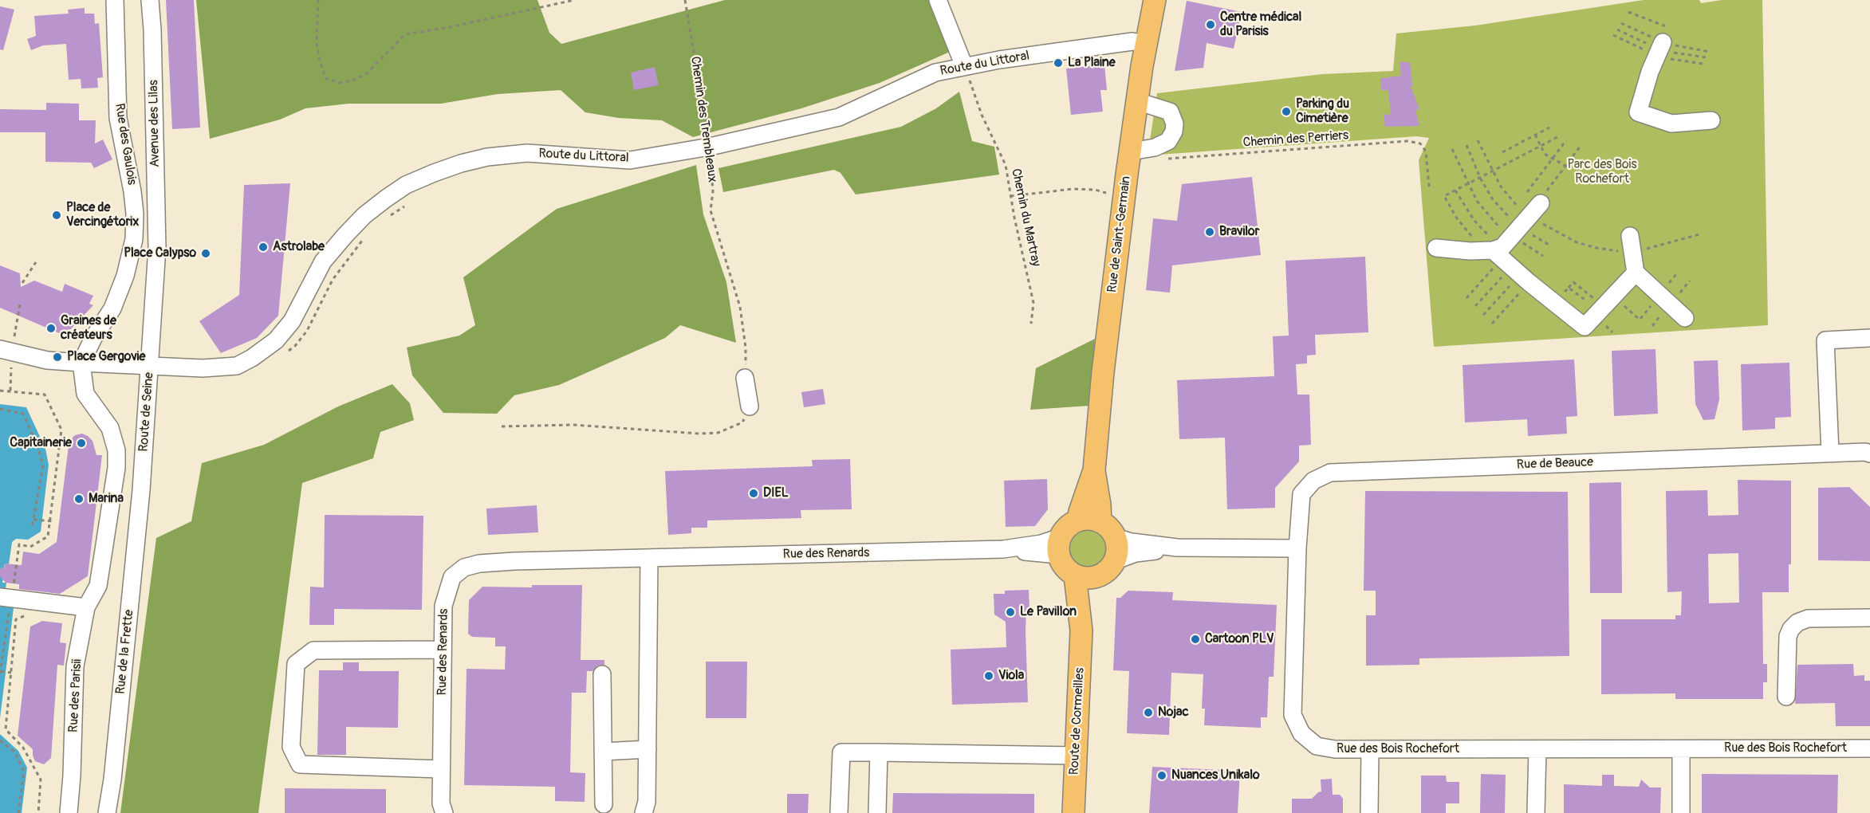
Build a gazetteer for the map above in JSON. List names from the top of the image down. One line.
{"streets":{"main road":["Rue de Saint-Germain","Route de Cormeilles"],"street":["Route du Littoral","Avenue des Lilas","Rue des Gaulois","Route de Seine","Rue de Beauce","Rue des Renards","Rue de la Frette","Rue des Parisii","Rue des Bois Rochefort"],"path":["Chemin des Trembleaux","Chemin des Perriers","Chemin du Martray"]},"crossings":[["Route du Littoral","Chemin des Trembleaux"],["Route du Littoral","Rue des Gaulois"],["Route du Littoral","Chemin du Martray"],["Route du Littoral","Rue de Saint-Germain"],["Route du Littoral","Route de Seine"],["Route du Littoral","Rue des Parisii"],["Avenue des Lilas","Route de Seine"],["Rue des Gaulois","Rue des Parisii"],["Rue de Saint-Germain","Rue des Renards"],["Rue de Saint-Germain","Route de Cormeilles"],["Route de Seine","Rue de la Frette"],["Rue de Beauce","Rue des Bois Rochefort"],["Rue des Renards","Route de Cormeilles"]],"parks":["Parc des Bois Rochefort"],"places":["Centre médical du Parisis","La Plaine","Parking du Cimetière","Place de Vercingétorix","Bravilor","Astrolabe","Place Calypso","Graines de créateurs","Place Gergovie","Capitainerie","DIEL","Marina","Le Pavillon","Cartoon PLV","Viola","Nojac","Nuances Unikalo"]}
